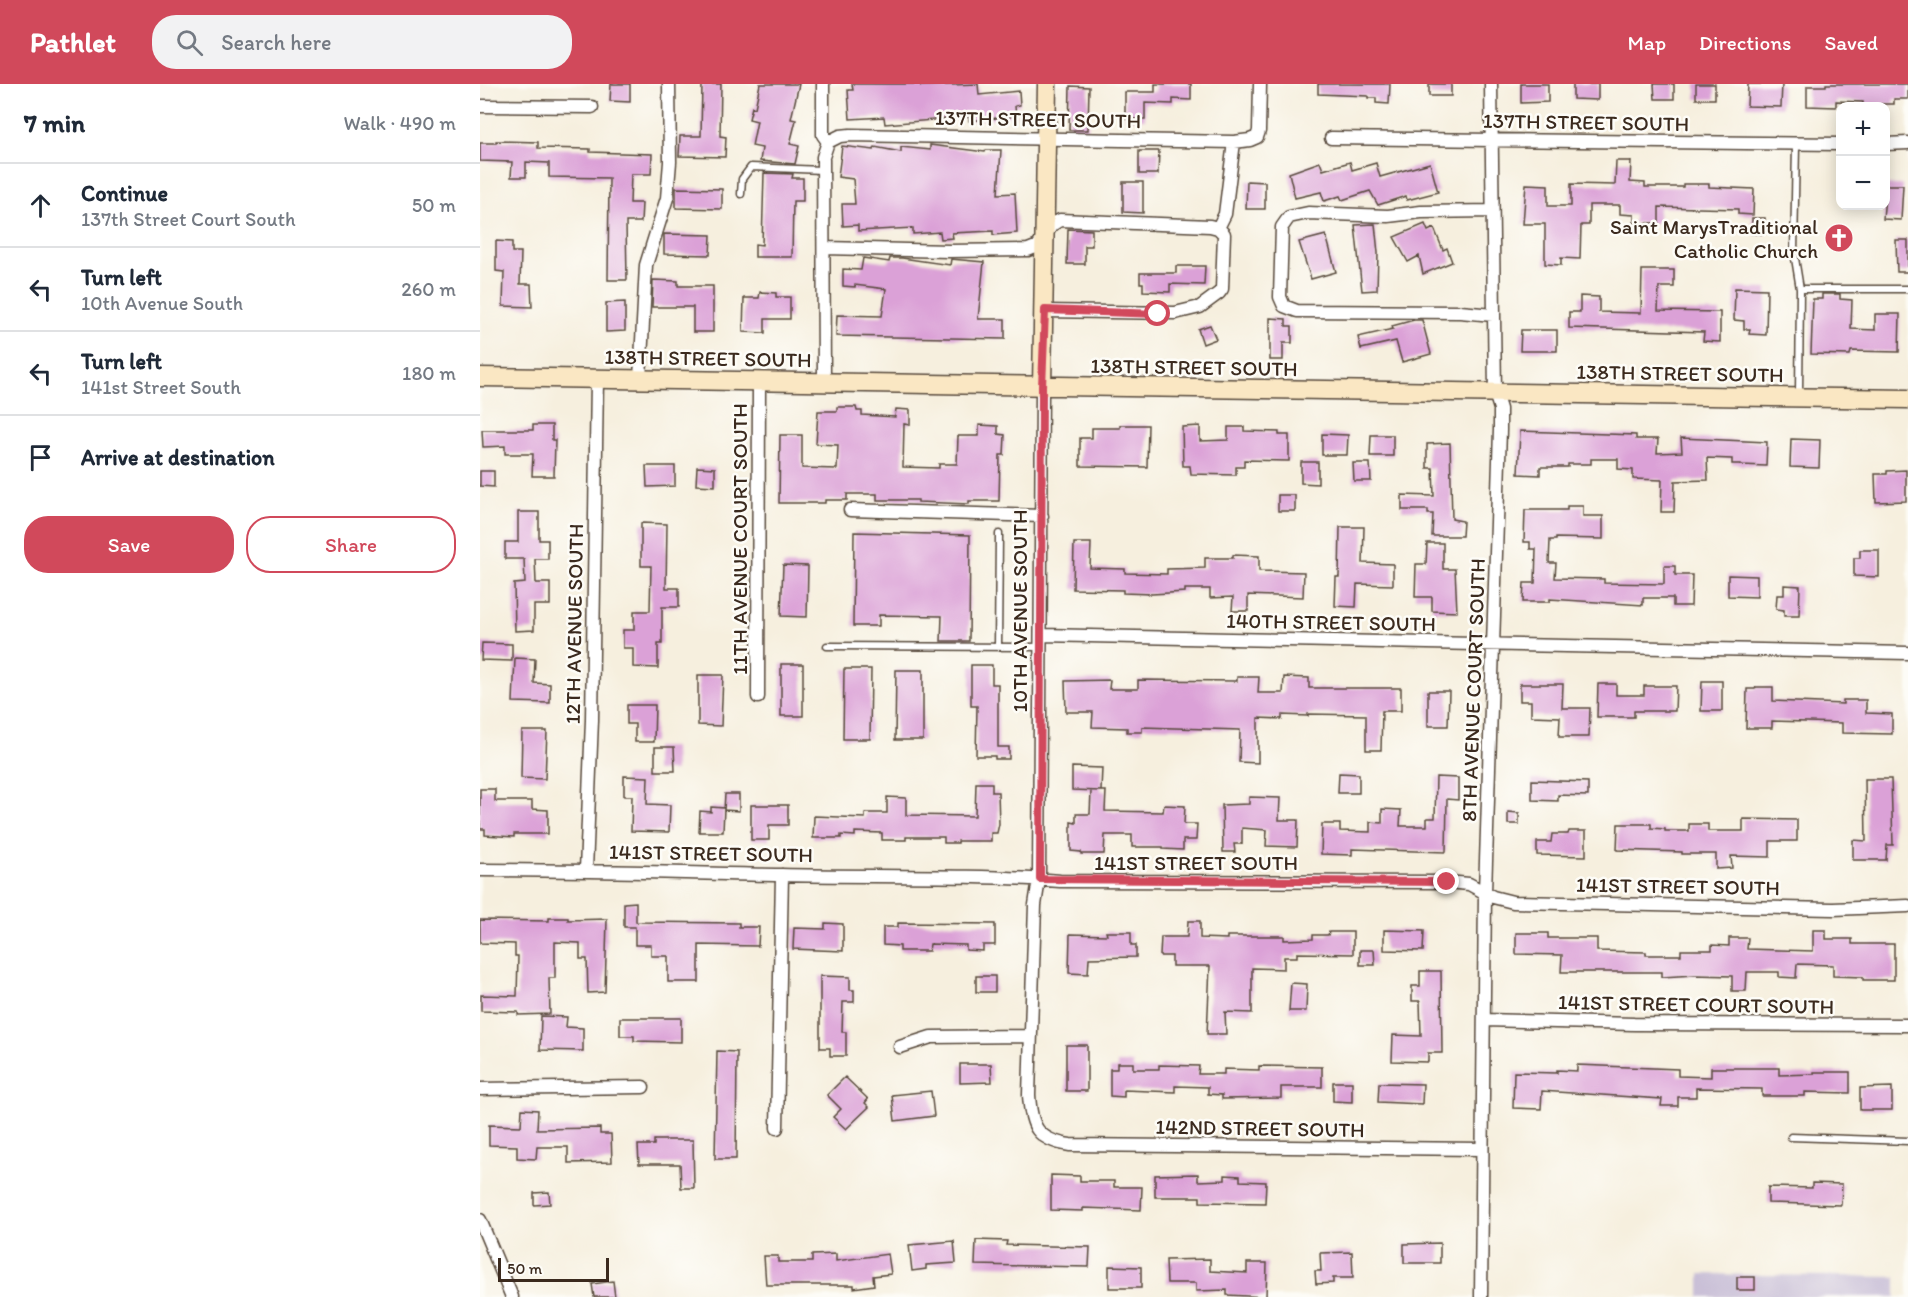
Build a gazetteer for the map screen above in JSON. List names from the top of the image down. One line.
{"streets":{"street":["137TH STREET SOUTH","138TH STREET SOUTH","11TH AVENUE COURT SOUTH","10TH AVENUE SOUTH","140TH STREET SOUTH","12TH AVENUE SOUTH","8TH AVENUE COURT SOUTH","141ST STREET SOUTH","141ST STREET COURT SOUTH","142ND STREET SOUTH"]},"crossings":[["137TH STREET SOUTH","10TH AVENUE SOUTH"],["137TH STREET SOUTH","8TH AVENUE COURT SOUTH"],["138TH STREET SOUTH","11TH AVENUE COURT SOUTH"],["138TH STREET SOUTH","10TH AVENUE SOUTH"],["138TH STREET SOUTH","12TH AVENUE SOUTH"],["138TH STREET SOUTH","8TH AVENUE COURT SOUTH"],["10TH AVENUE SOUTH","140TH STREET SOUTH"],["10TH AVENUE SOUTH","141ST STREET SOUTH"],["10TH AVENUE SOUTH","142ND STREET SOUTH"],["140TH STREET SOUTH","8TH AVENUE COURT SOUTH"],["12TH AVENUE SOUTH","141ST STREET SOUTH"],["8TH AVENUE COURT SOUTH","141ST STREET SOUTH"],["8TH AVENUE COURT SOUTH","141ST STREET COURT SOUTH"],["8TH AVENUE COURT SOUTH","142ND STREET SOUTH"]],"places":{"church":["Saint MarysTraditional Catholic Church"]},"scale_bar":"50 m","page":{"header":"Pathlet","search":"Search here","nav":["Map","Directions","Saved"],"heading":["7 min","Walk · 490 m"],"map_buttons":["+","−"],"list":[["Continue","137th Street Court South","50 m"],["Turn left","10th Avenue South","260 m"],["Turn left","141st Street South","180 m"],"Arrive at destination"],"buttons":["Save","Share"],"scale":"50 m"}}
